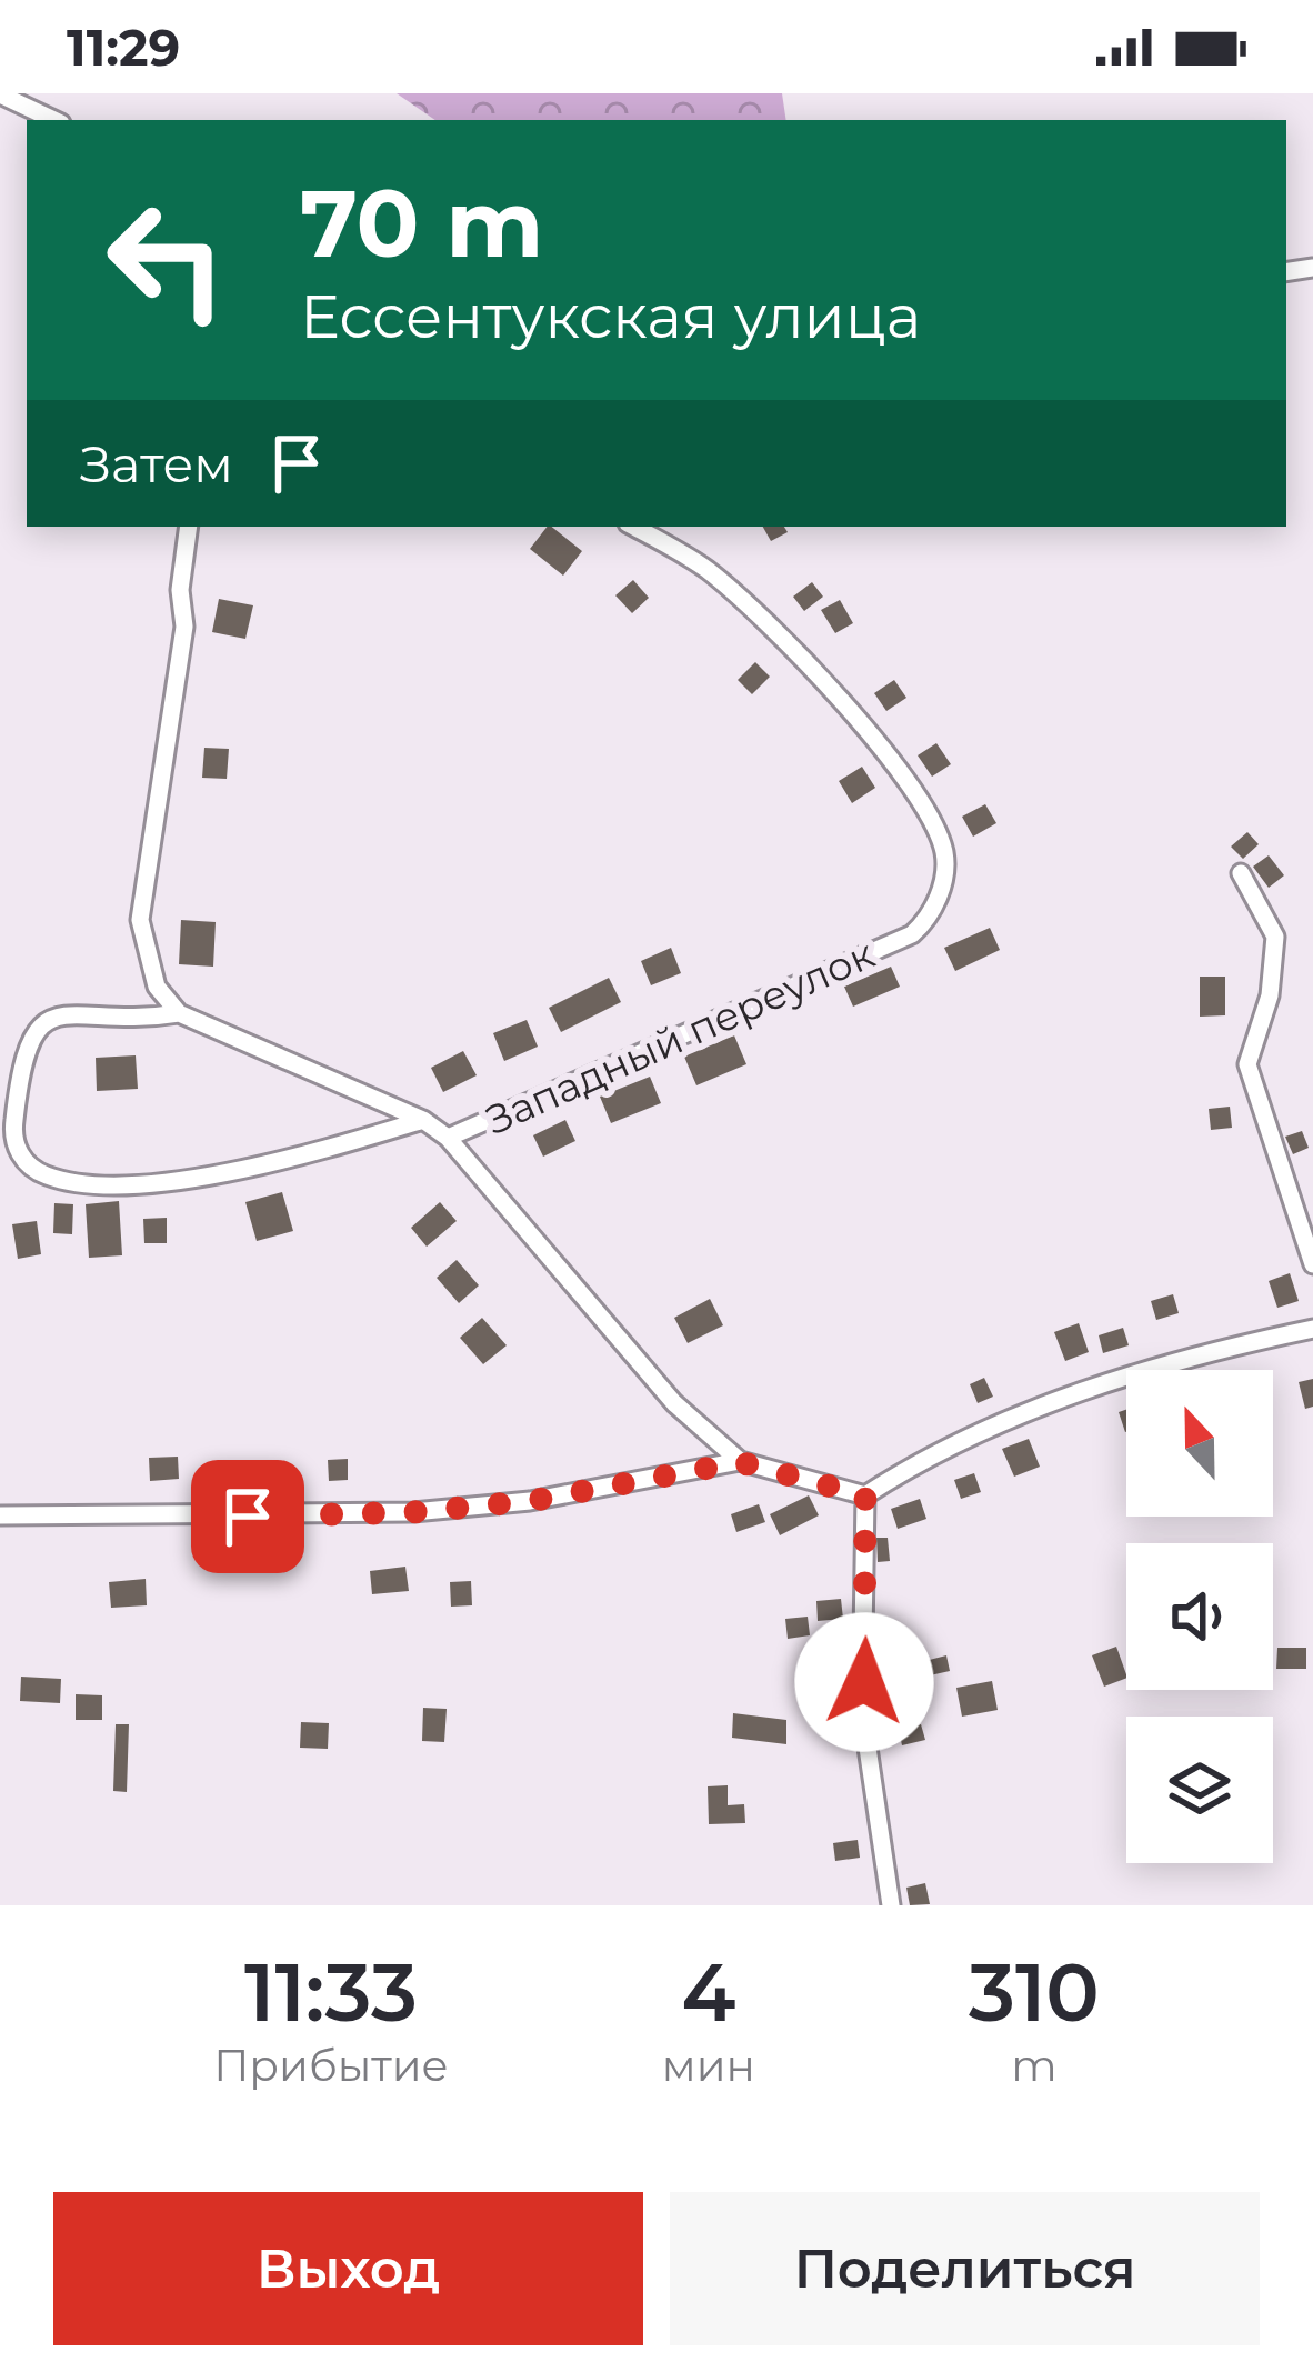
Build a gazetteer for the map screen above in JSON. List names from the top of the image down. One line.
{"streets":{"street":["Западный переулок"]},"north":"top","page":{"status":"11:29","turn":["70 m","Ессентукская улица"],"then":"Затем","eta":["11:33","Прибытие","4","мин","310","m"],"buttons":["Выход","Поделиться"]}}
